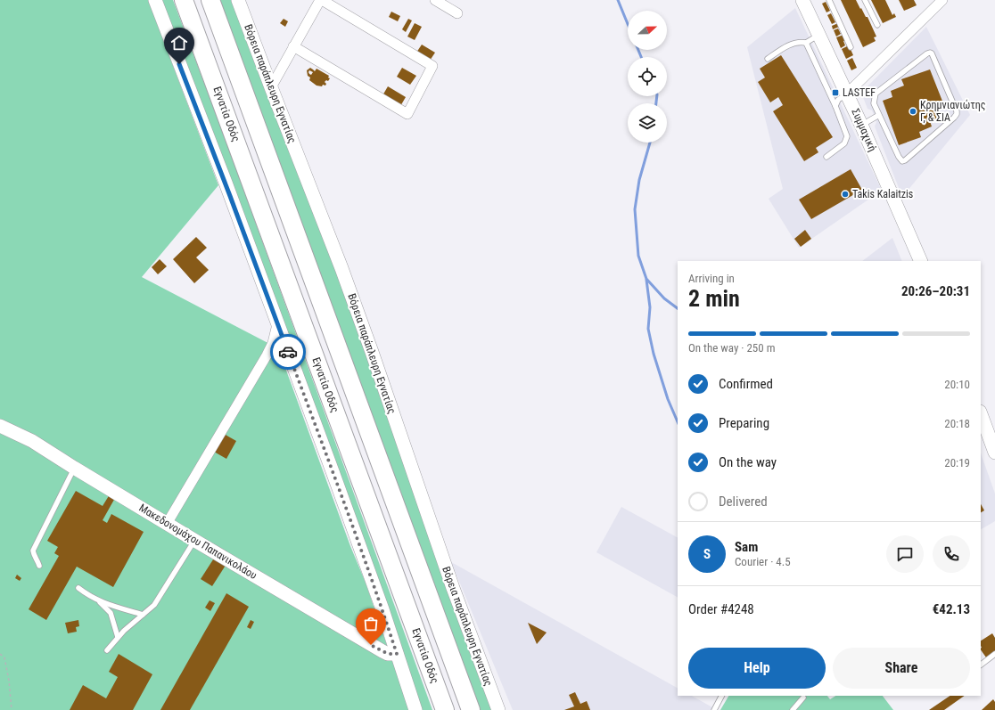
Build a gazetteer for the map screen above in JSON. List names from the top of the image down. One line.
{"streets":{"highway":["Εγνατία Οδός"],"street":["Βόρεια παράπλευρη Εγνατίας","Συμμαχική","Μακεδονομάχου Παπανικολάου"]},"places":{"transit":["LASTEF"],"other":["Κρημνιανιώτης Γ, & ΣΙΑ","Takis Kalaitzis"]},"north":"right","page":{"heading":["2 min","Arriving in","20:26–20:31"],"panel":["Sam","Courier · 4.5","Order #4248","€42.13"],"bar":"On the way · 250 m","list":[["Confirmed","20:10"],["Preparing","20:18"],["On the way","20:19"],"Delivered"],"round":"S","buttons":["Help","Share"]}}
